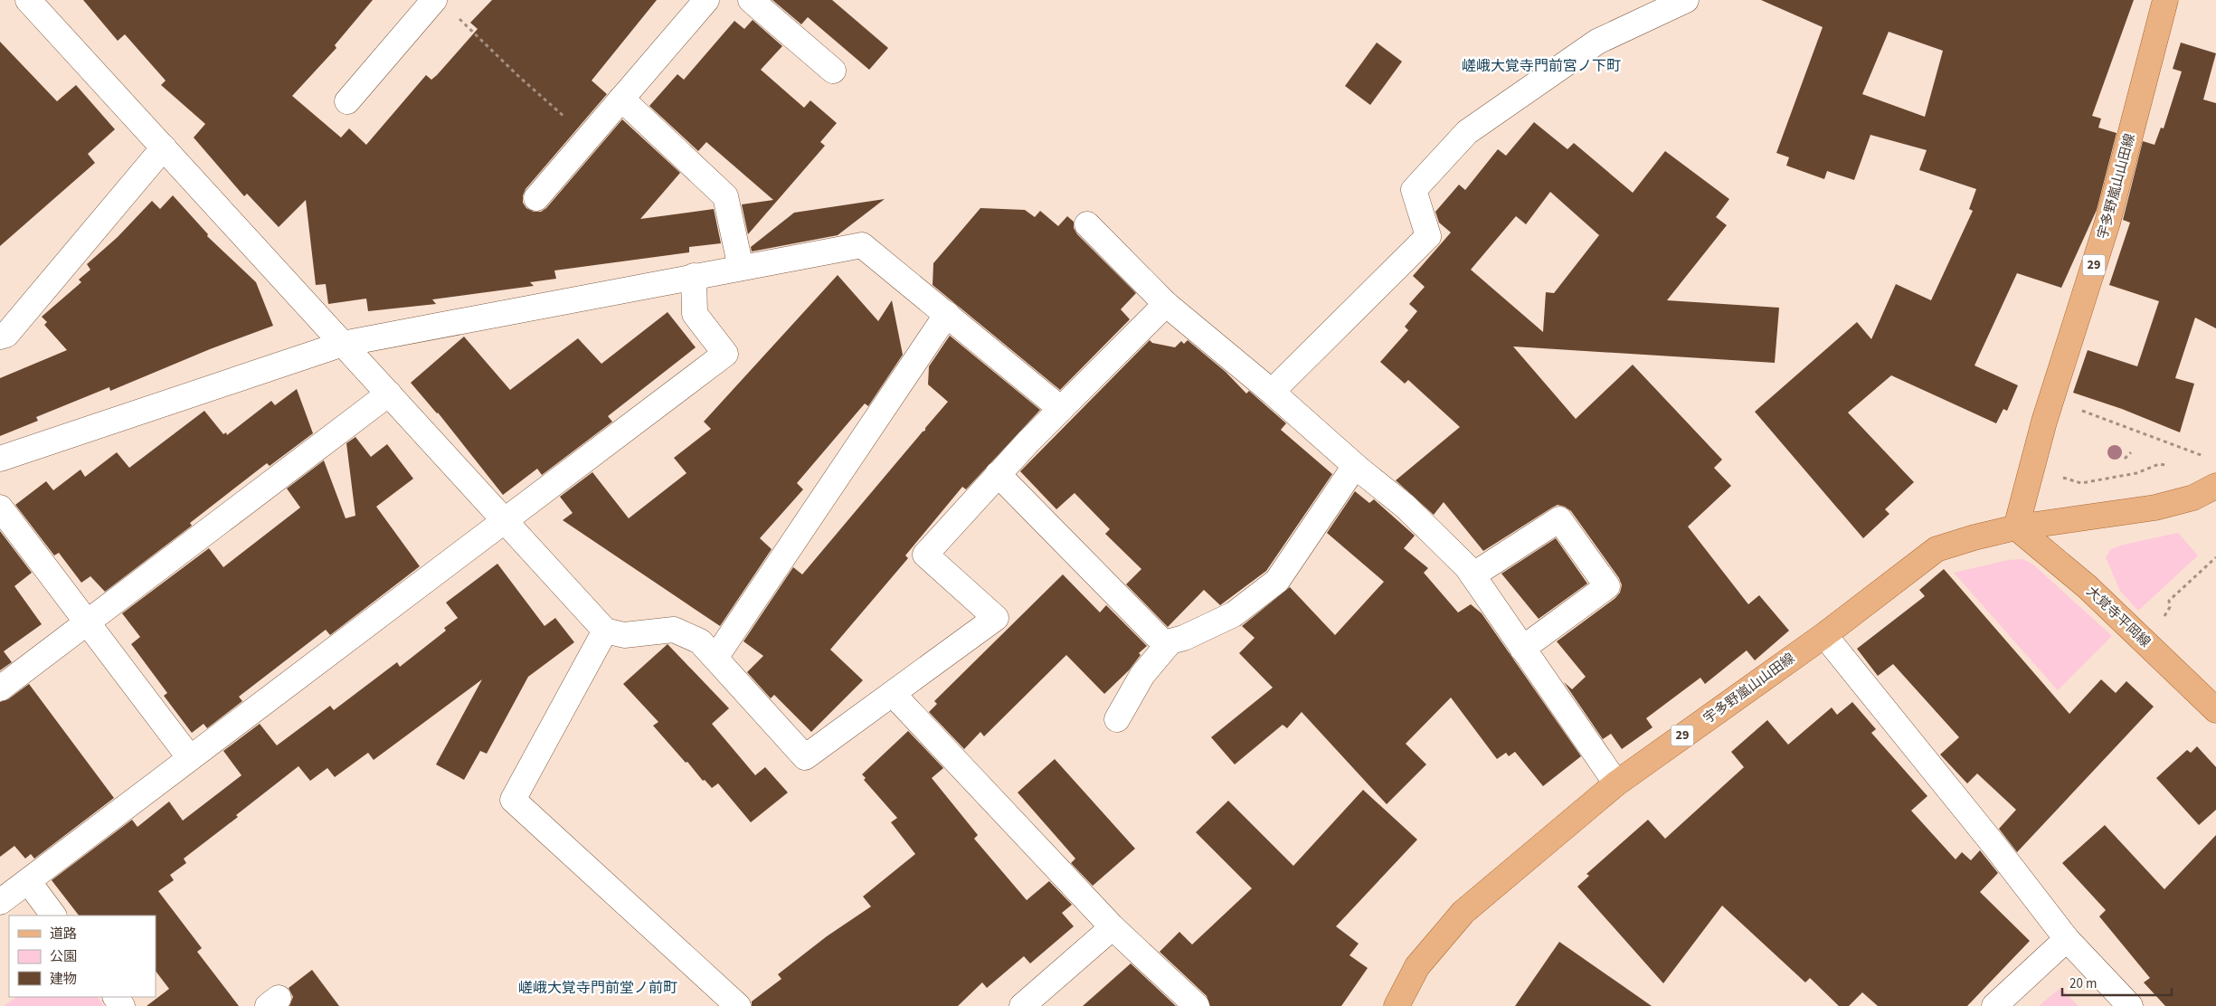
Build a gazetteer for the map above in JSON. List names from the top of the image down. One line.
{"streets":{"main road":["宇多野嵐山山田線","29","大覚寺平岡線"]},"crossings":[["宇多野嵐山山田線","大覚寺平岡線"]],"districts":["嵯峨大覚寺門前宮ノ下町","嵯峨大覚寺門前堂ノ前町"],"legend":["道路","公園","建物"],"scale_bar":"20 m"}
